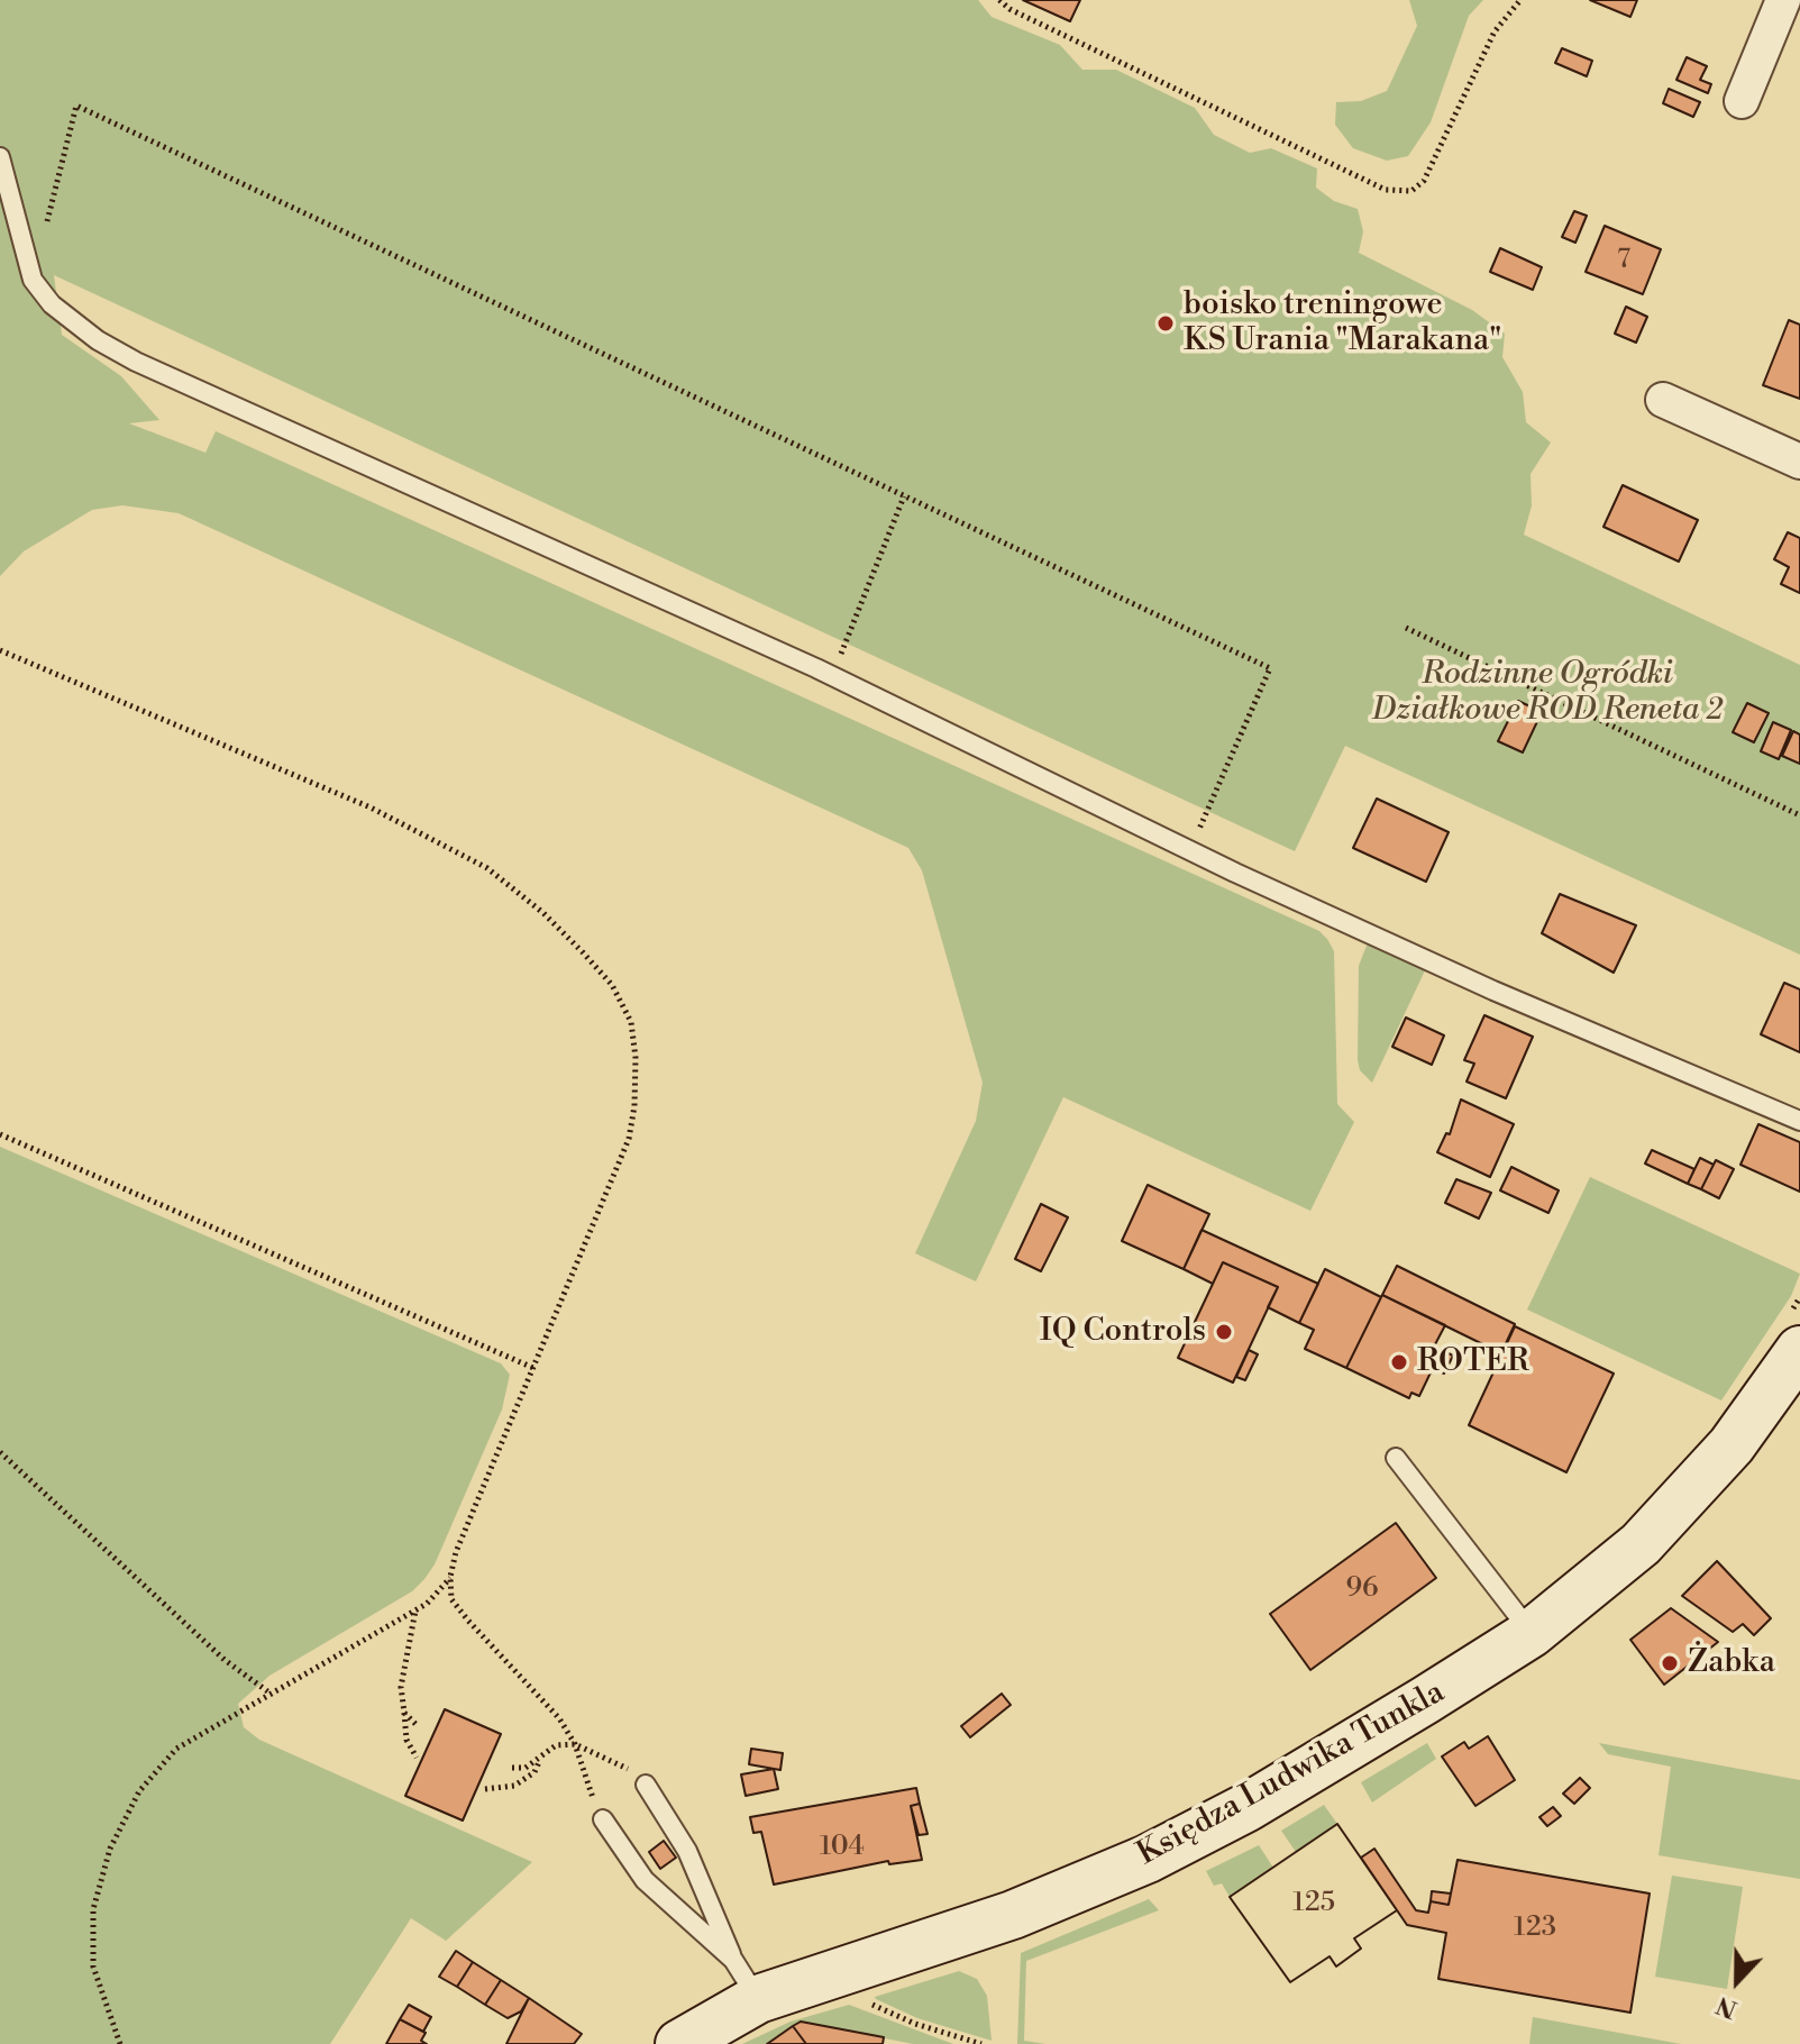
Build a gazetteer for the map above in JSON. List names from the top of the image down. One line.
{"streets":{"street":["Księdza Ludwika Tunkla"]},"parks":["Rodzinne Ogródki Działkowe ROD Reneta 2"],"places":["boisko treningowe KS Urania \"Marakana\"","IQ Controls","ROTER","Żabka"],"house_numbers":["7","96","104","125","123"],"north":"bottom"}
